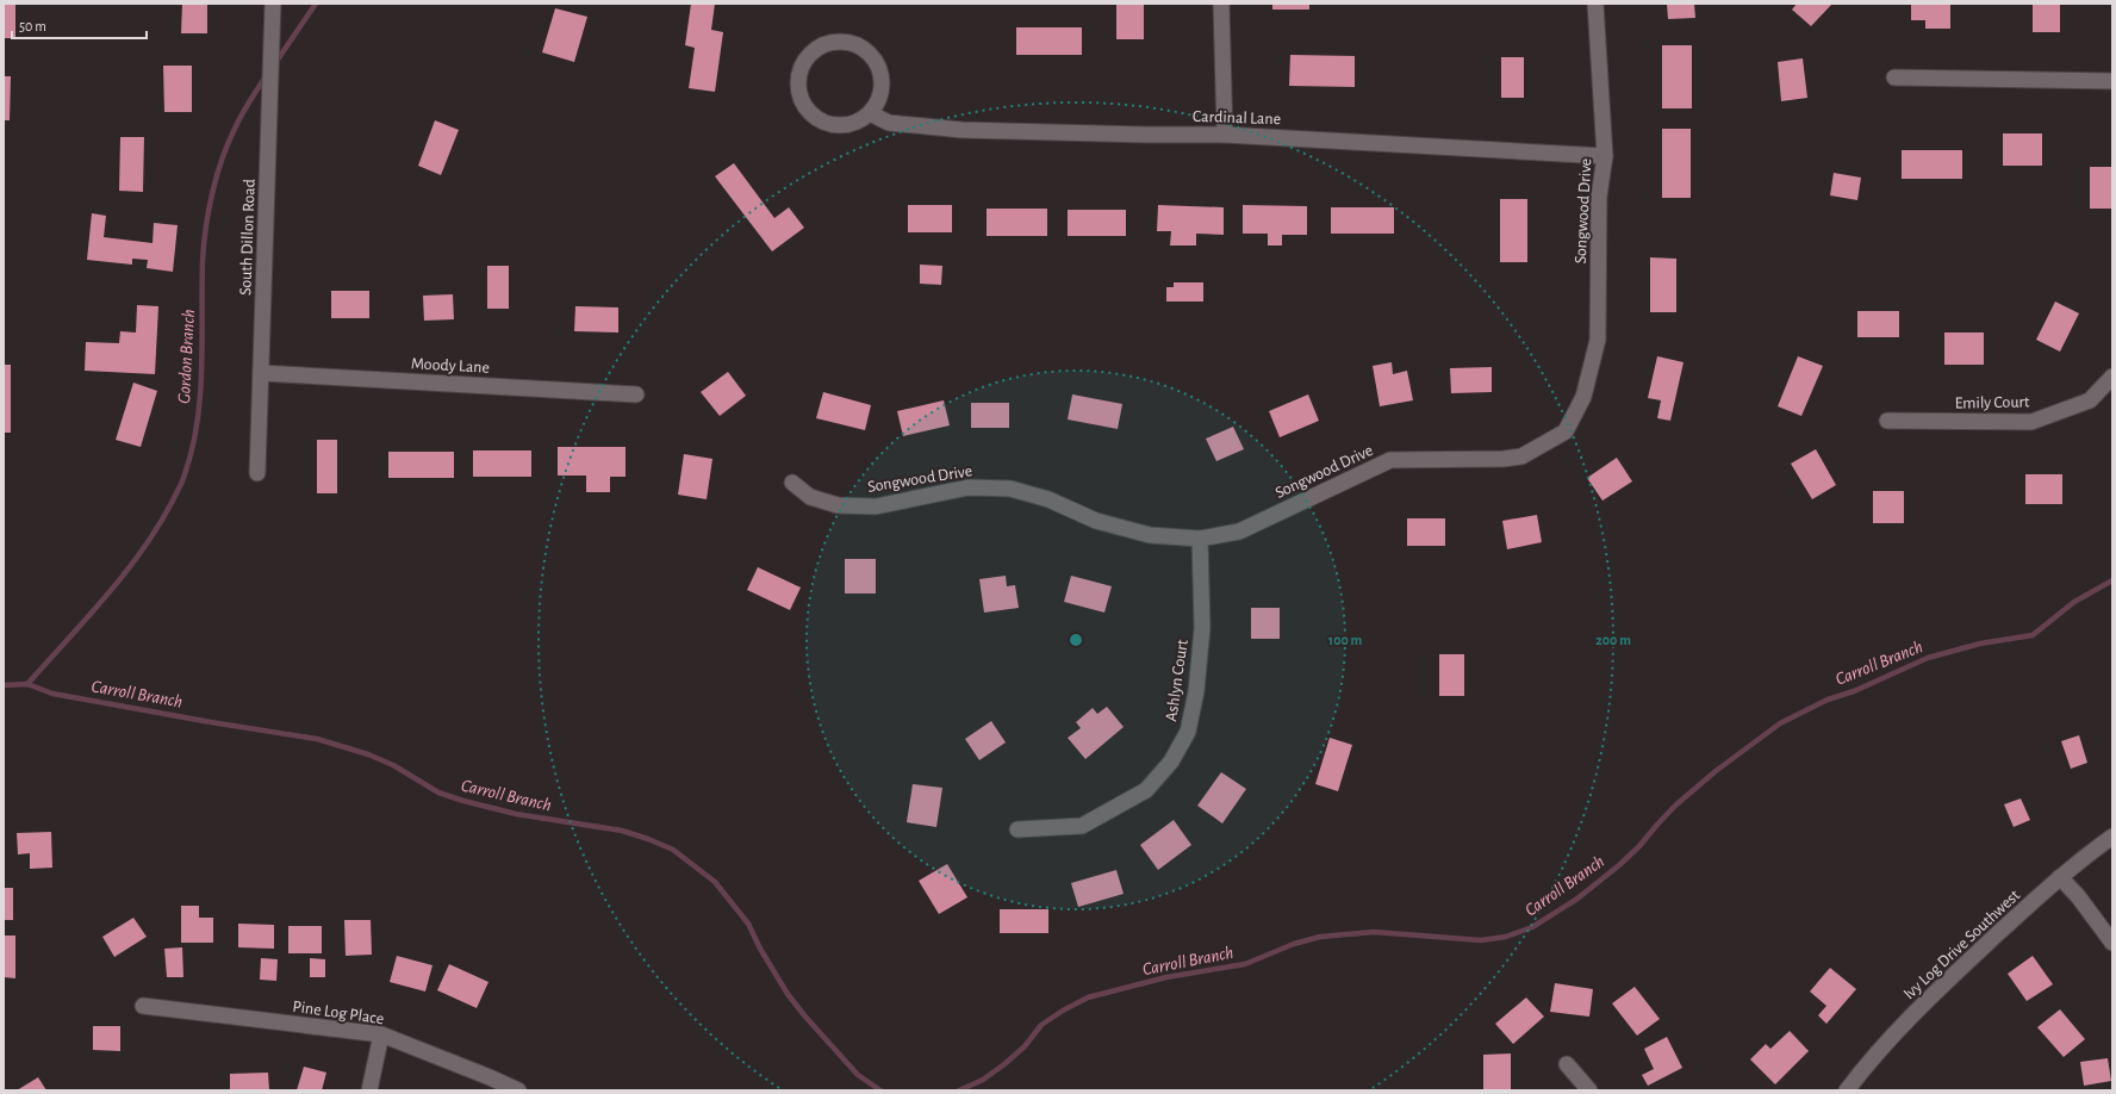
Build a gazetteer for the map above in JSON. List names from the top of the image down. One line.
{"streets":{"street":["Cardinal Lane","Songwood Drive","South Dillon Road","Moody Lane","Emily Court","Ashlyn Court","Ivy Log Drive Southwest","Pine Log Place"]},"crossings":[["Cardinal Lane","Songwood Drive"],["Songwood Drive","Ashlyn Court"],["South Dillon Road","Moody Lane"]],"water":["Gordon Branch","Carroll Branch"],"scale_bar":"50 m","rings":["100 m","200 m"]}
